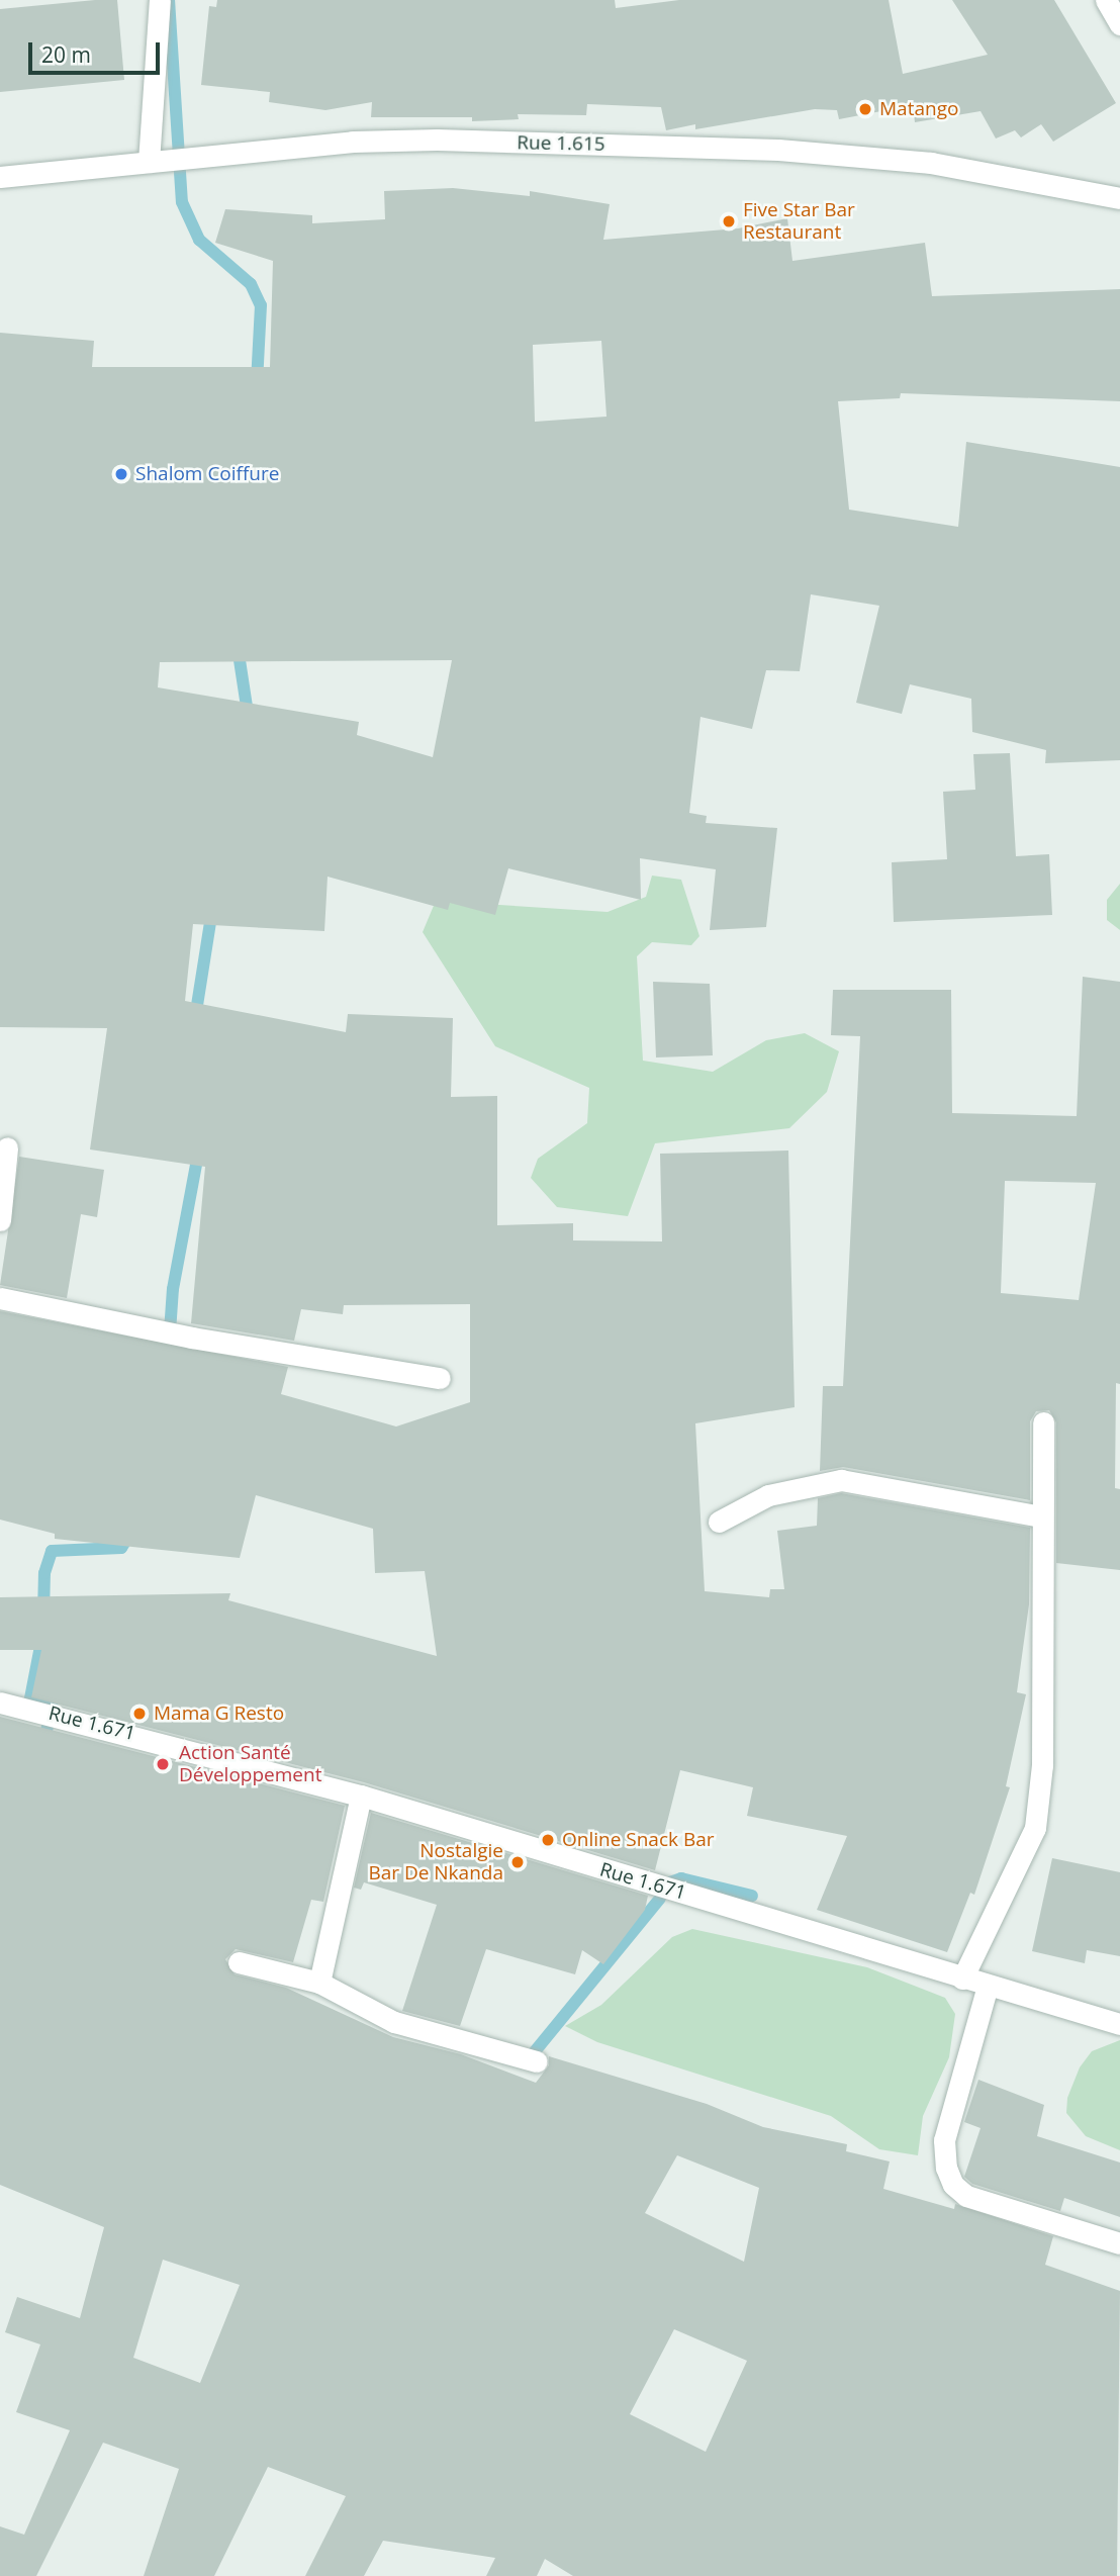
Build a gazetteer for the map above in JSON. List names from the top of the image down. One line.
{"streets":{"street":["Rue 1.615","Rue 1.671"]},"places":["Matango","Five Star Bar Restaurant","Shalom Coiffure","Mama G Resto","Action Santé Développement","Online Snack Bar","Nostalgie Bar De Nkanda"],"scale_bar":"20 m"}
